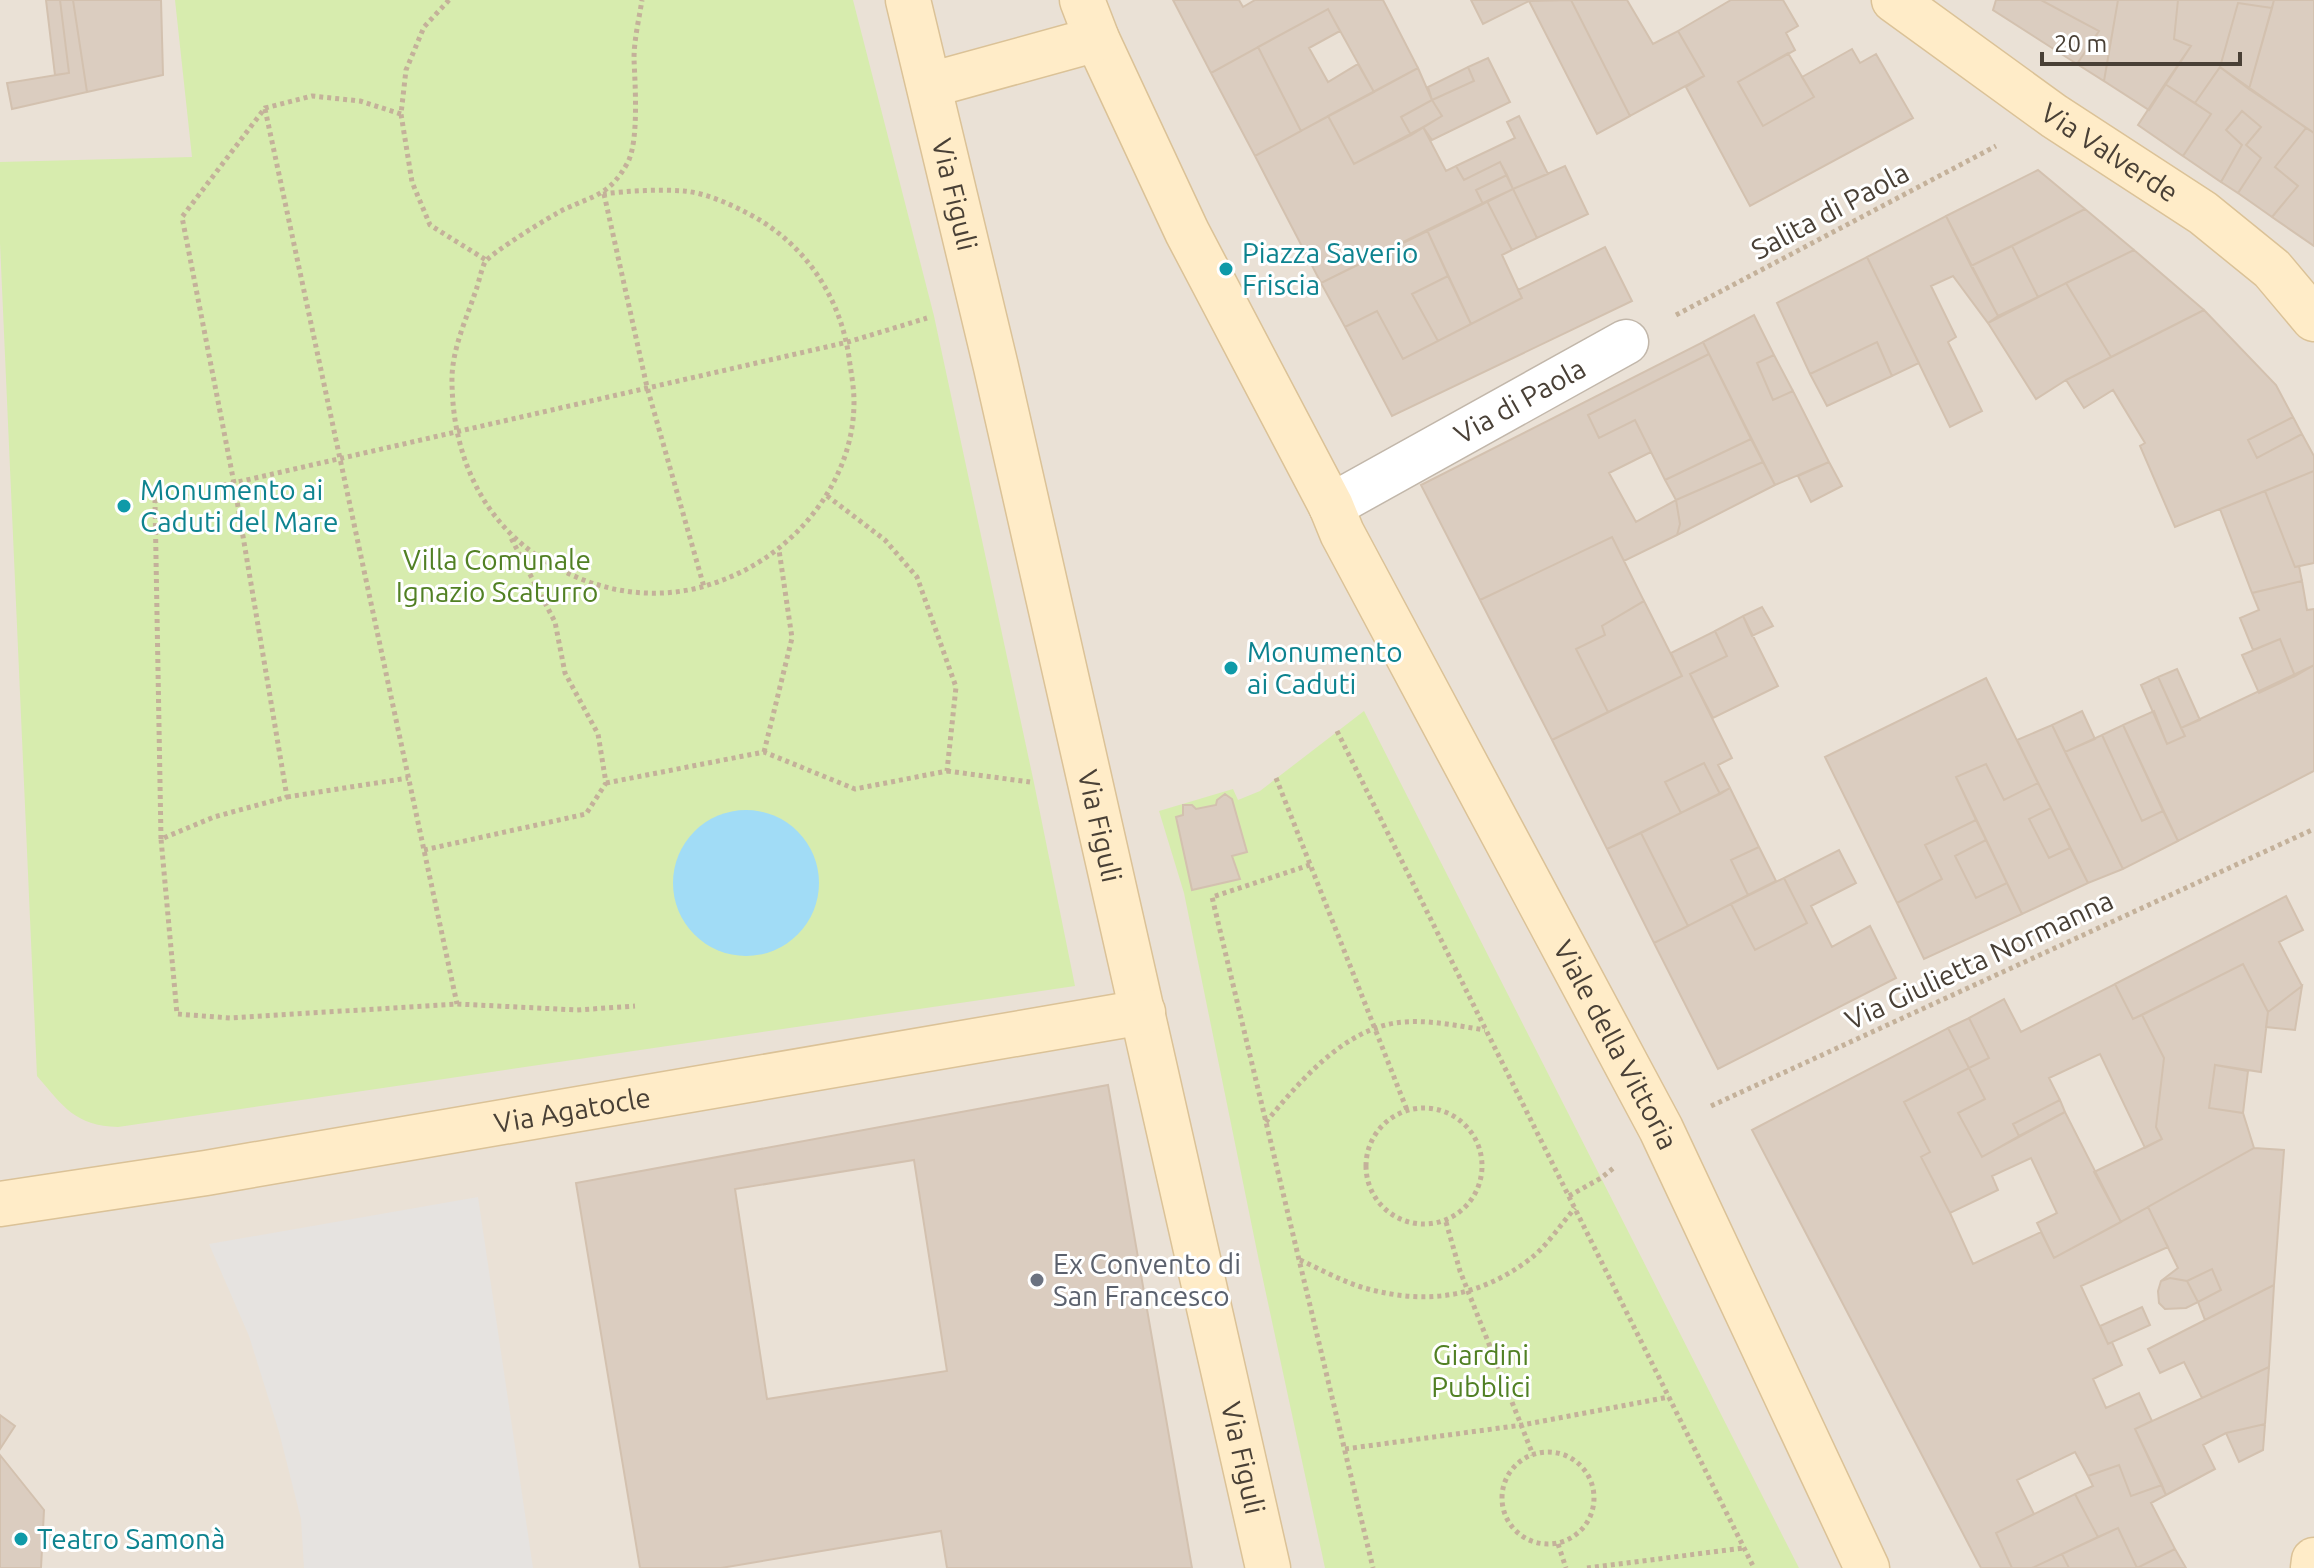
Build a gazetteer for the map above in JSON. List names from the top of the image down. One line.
{"streets":{"street":["Via Valverde","Via Figuli","Via di Paola","Viale della Vittoria","Via Agatocle"],"path":["Salita di Paola","Via Giulietta Normanna"]},"crossings":[["Via Valverde","Salita di Paola"],["Via Figuli","Via Agatocle"],["Salita di Paola","Via di Paola"],["Via di Paola","Viale della Vittoria"],["Via Giulietta Normanna","Viale della Vittoria"]],"parks":["Villa Comunale Ignazio Scaturro","Giardini Pubblici"],"places":["Piazza Saverio Friscia","Monumento ai Caduti del Mare","Monumento ai Caduti","Ex Convento di San Francesco","Teatro Samonà"],"scale_bar":"20 m"}
